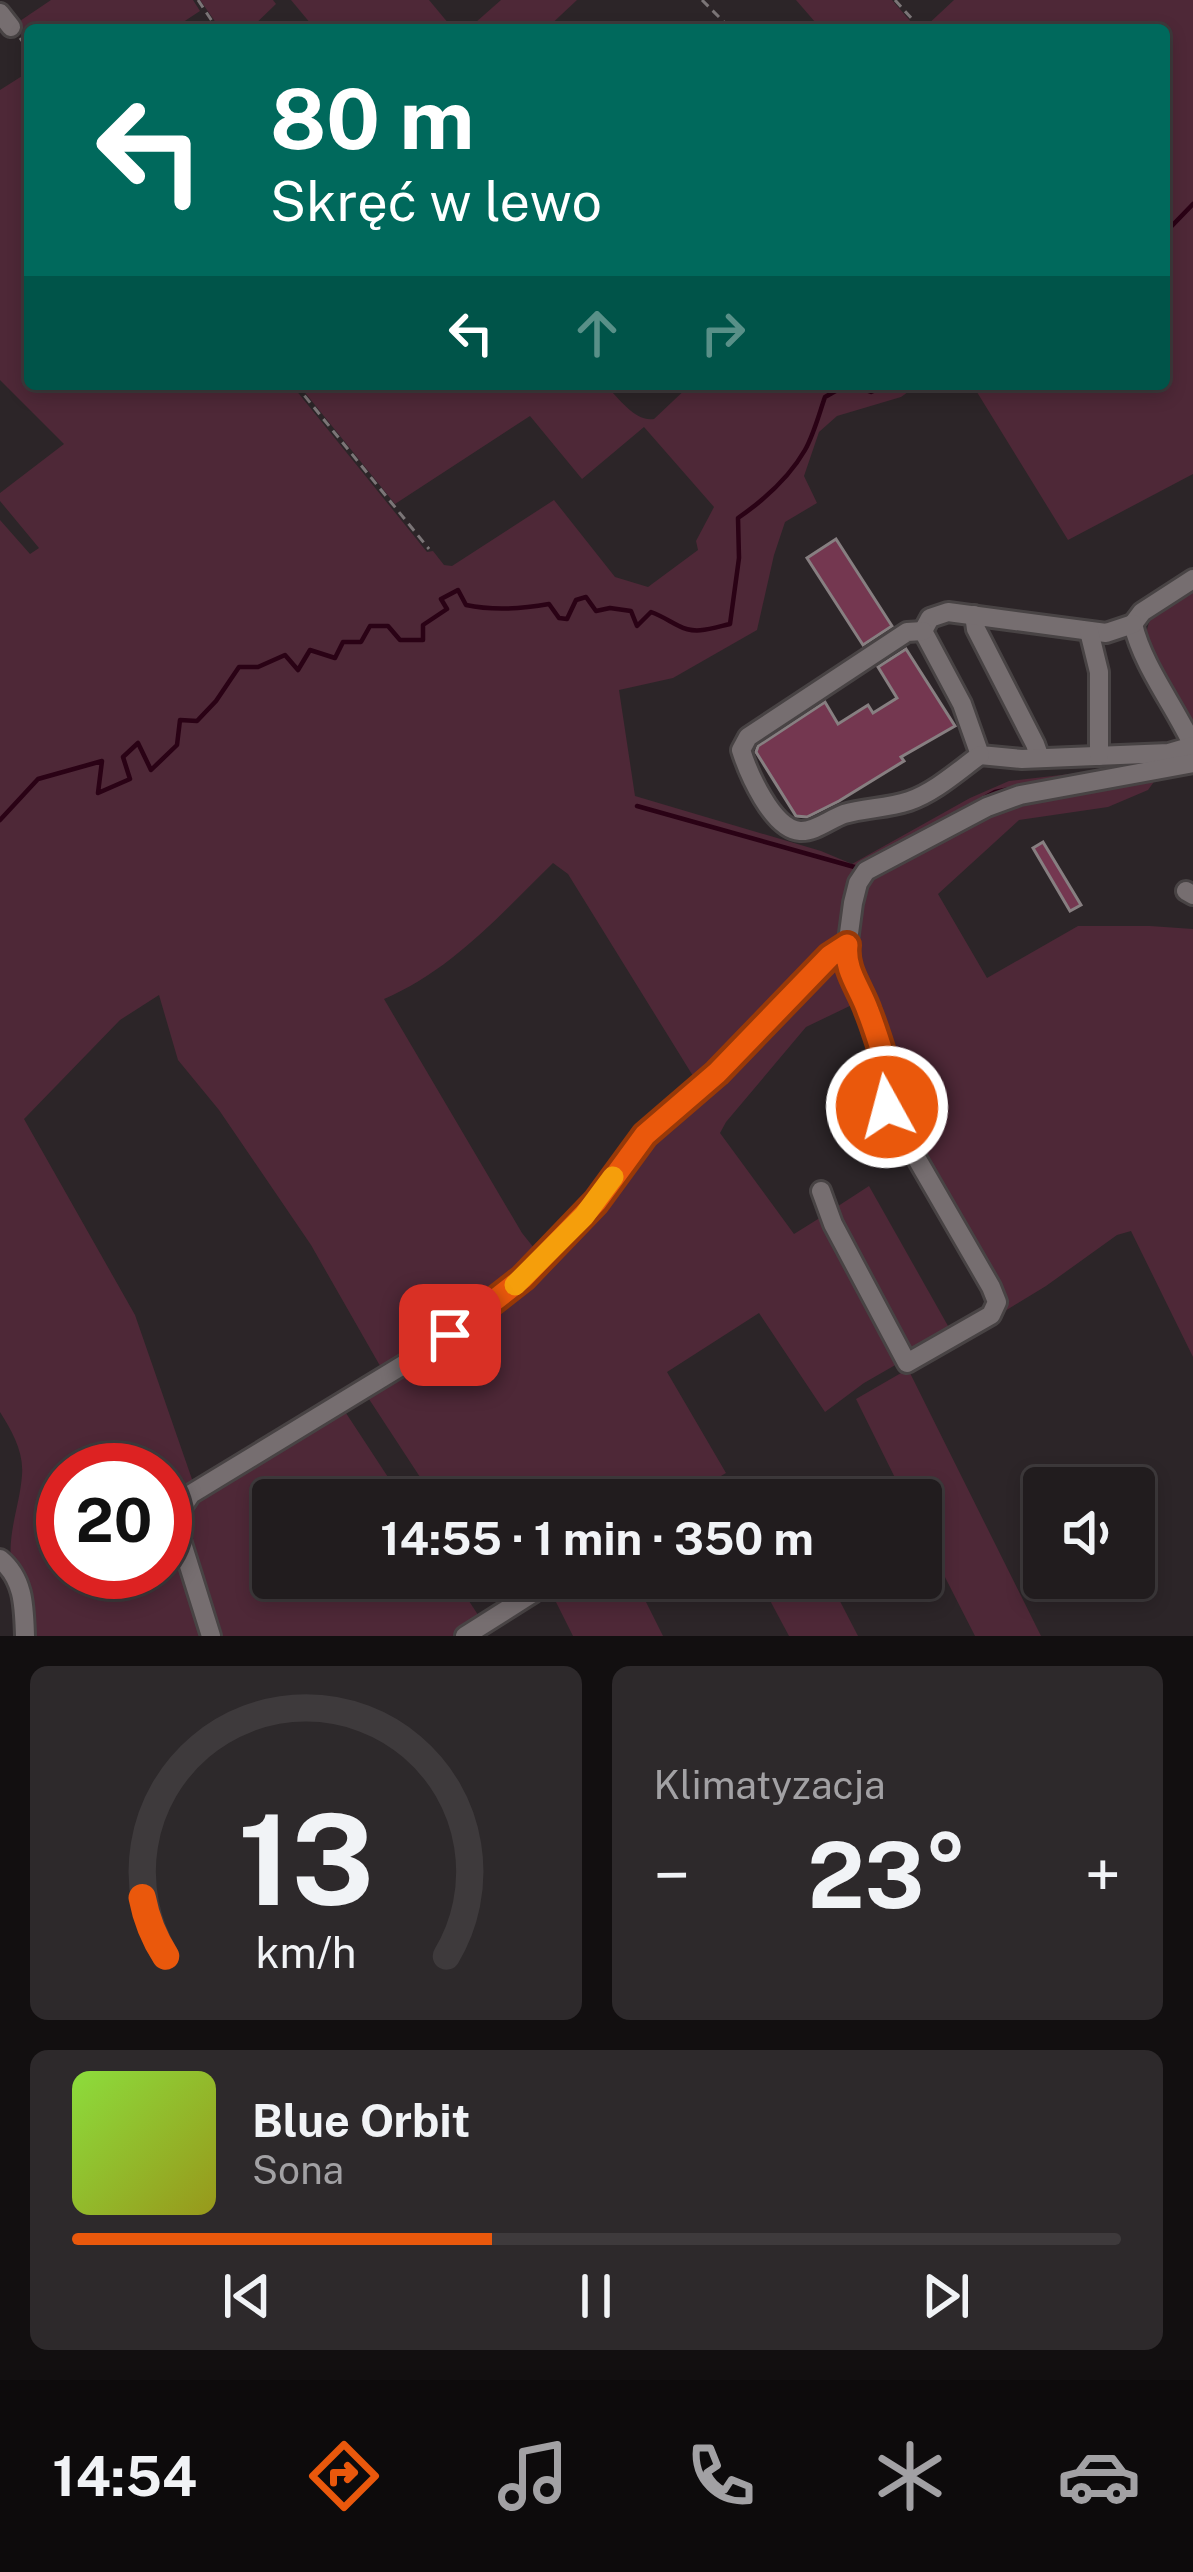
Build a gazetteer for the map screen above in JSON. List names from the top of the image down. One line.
{"page":{"turn":["80 m","Skręć w lewo"],"limit":"20","trip":"14:55 · 1 min · 350 m","tile":"Klimatyzacja","heat":["−","23°","+"],"song":["Blue Orbit","Sona"],"tabs":"14:54","gauge":["13","km/h"]}}
